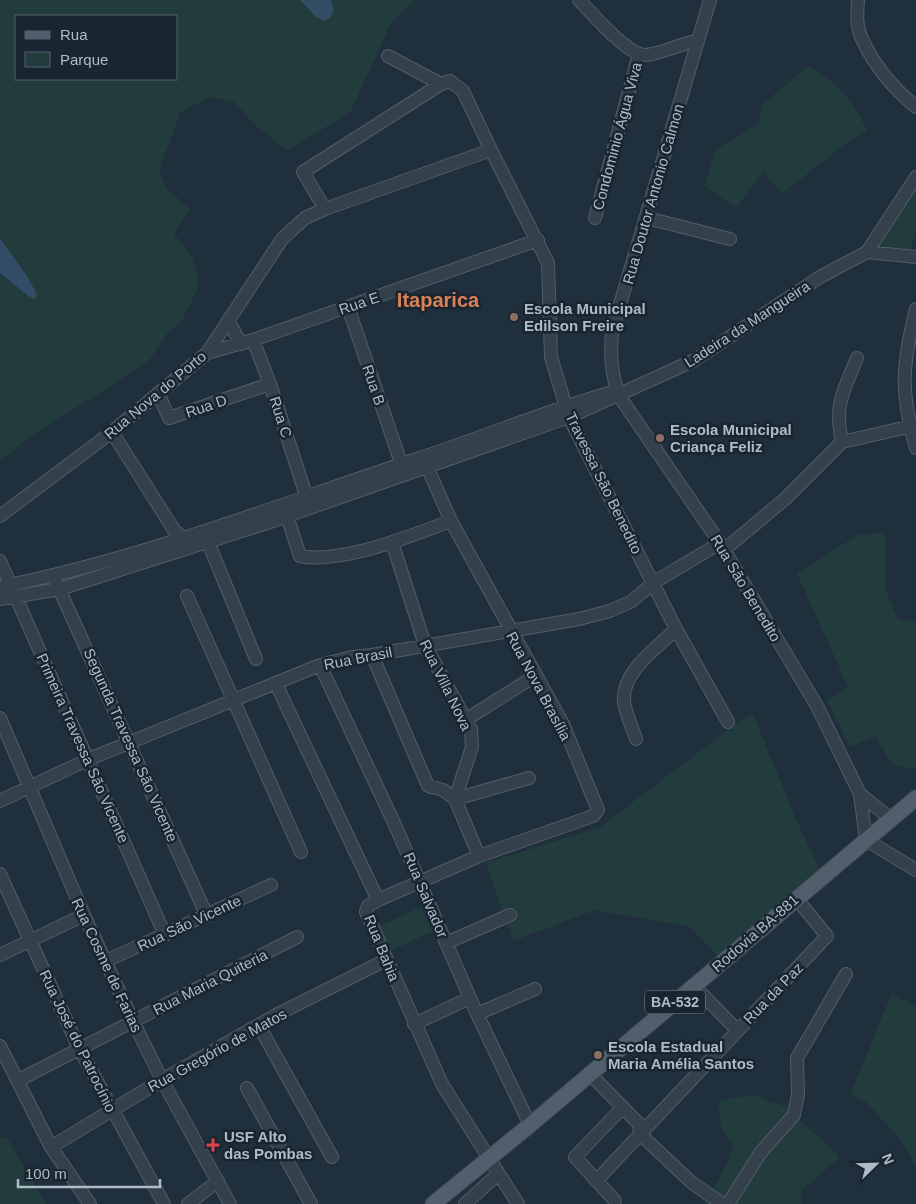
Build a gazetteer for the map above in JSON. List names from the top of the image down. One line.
{"streets":{"main road":["Rodovia BA-881","BA-532"],"street":["Condominio Água Viva","Rua Doutor Antonio Calmon","Rua E","Ladeira da Mangueira","Rua B","Rua Nova do Porto","Rua D","Rua C","Travessa São Benedito","Rua São Benedito","Rua Brasil","Rua Villa Nova","Rua Nova Brasília","Segunda Travessa São Vicente","Primeira Travessa São Vicente","Rua Salvador","Rua São Vicente","Rua Bahia","Rua Cosme de Farias","Rua Maria Quiteria","Rua da Paz","Rua José do Patrocínio","Rua Gregório de Matos"]},"crossings":[["Rua Doutor Antonio Calmon","Ladeira da Mangueira"],["Rua Doutor Antonio Calmon","Rua São Benedito"],["Rua E","Rua B"],["Rua E","Rua Nova do Porto"],["Rua E","Rua C"],["Rua E","Travessa São Benedito"],["Ladeira da Mangueira","Travessa São Benedito"],["Ladeira da Mangueira","Rua São Benedito"],["Ladeira da Mangueira","Rua Nova Brasília"],["Rua Nova do Porto","Rua D"],["Rua Nova do Porto","Rua C"],["Rua Nova do Porto","Travessa São Benedito"],["Rua D","Rua C"],["Travessa São Benedito","Rua Brasil"],["Rua São Benedito","Rua Brasil"],["Rua São Benedito","Rodovia BA-881"],["Rua Brasil","Rua Villa Nova"],["Rua Brasil","Rua Nova Brasília"],["Rua Brasil","Segunda Travessa São Vicente"],["Rua Brasil","Primeira Travessa São Vicente"],["Rua Brasil","Rua Salvador"],["Rua Brasil","Rua Bahia"],["Rua Brasil","Rua Cosme de Farias"],["Rua Nova Brasília","Rua Salvador"],["Rua Nova Brasília","Rua Bahia"],["Segunda Travessa São Vicente","Rua São Vicente"],["Primeira Travessa São Vicente","Rua São Vicente"],["Rua Salvador","Rodovia BA-881"],["Rua São Vicente","Rua Cosme de Farias"],["Rodovia BA-881","Rua Bahia"],["Rodovia BA-881","Rua da Paz"],["Rua Bahia","Rua Gregório de Matos"],["Rua Cosme de Farias","Rua Maria Quiteria"],["Rua Cosme de Farias","Rua Gregório de Matos"],["Rua Maria Quiteria","Rua José do Patrocínio"],["Rua José do Patrocínio","Rua Gregório de Matos"]],"districts":["Itaparica"],"places":{"other":["Escola Municipal Edilson Freire","Escola Municipal Criança Feliz","Escola Estadual Maria Amélia Santos"],"health":["USF Alto das Pombas"]},"legend":["Rua","Parque"],"scale_bar":"100 m","north":"top right"}
